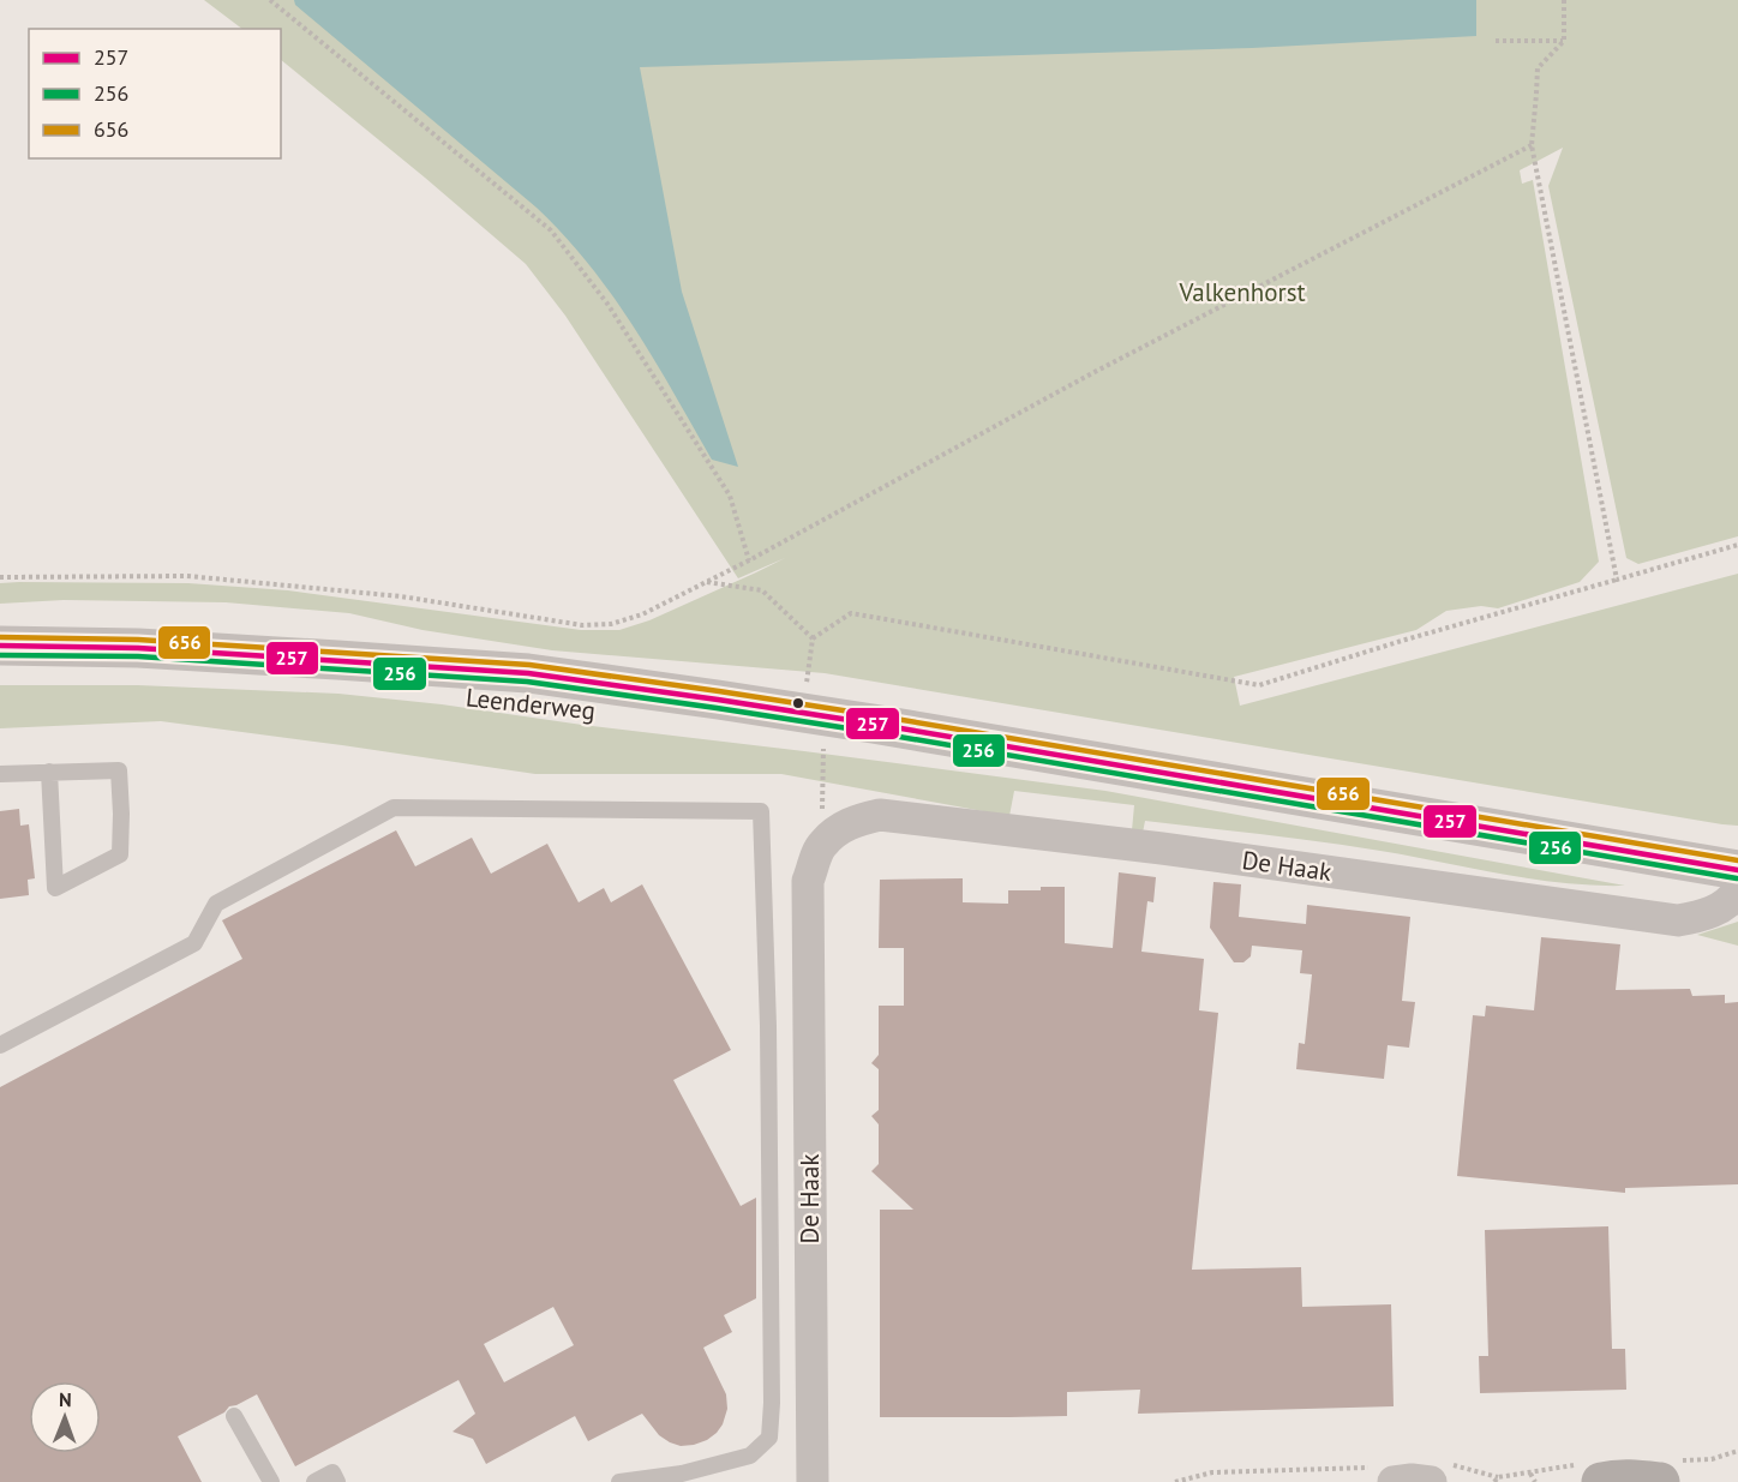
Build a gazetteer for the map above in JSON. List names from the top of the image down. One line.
{"streets":{"street":["Leenderweg","De Haak"]},"parks":["Valkenhorst"],"lines":["transit line 656","transit line 257","transit line 256"],"legend":["257","256","656"],"north":"top"}
